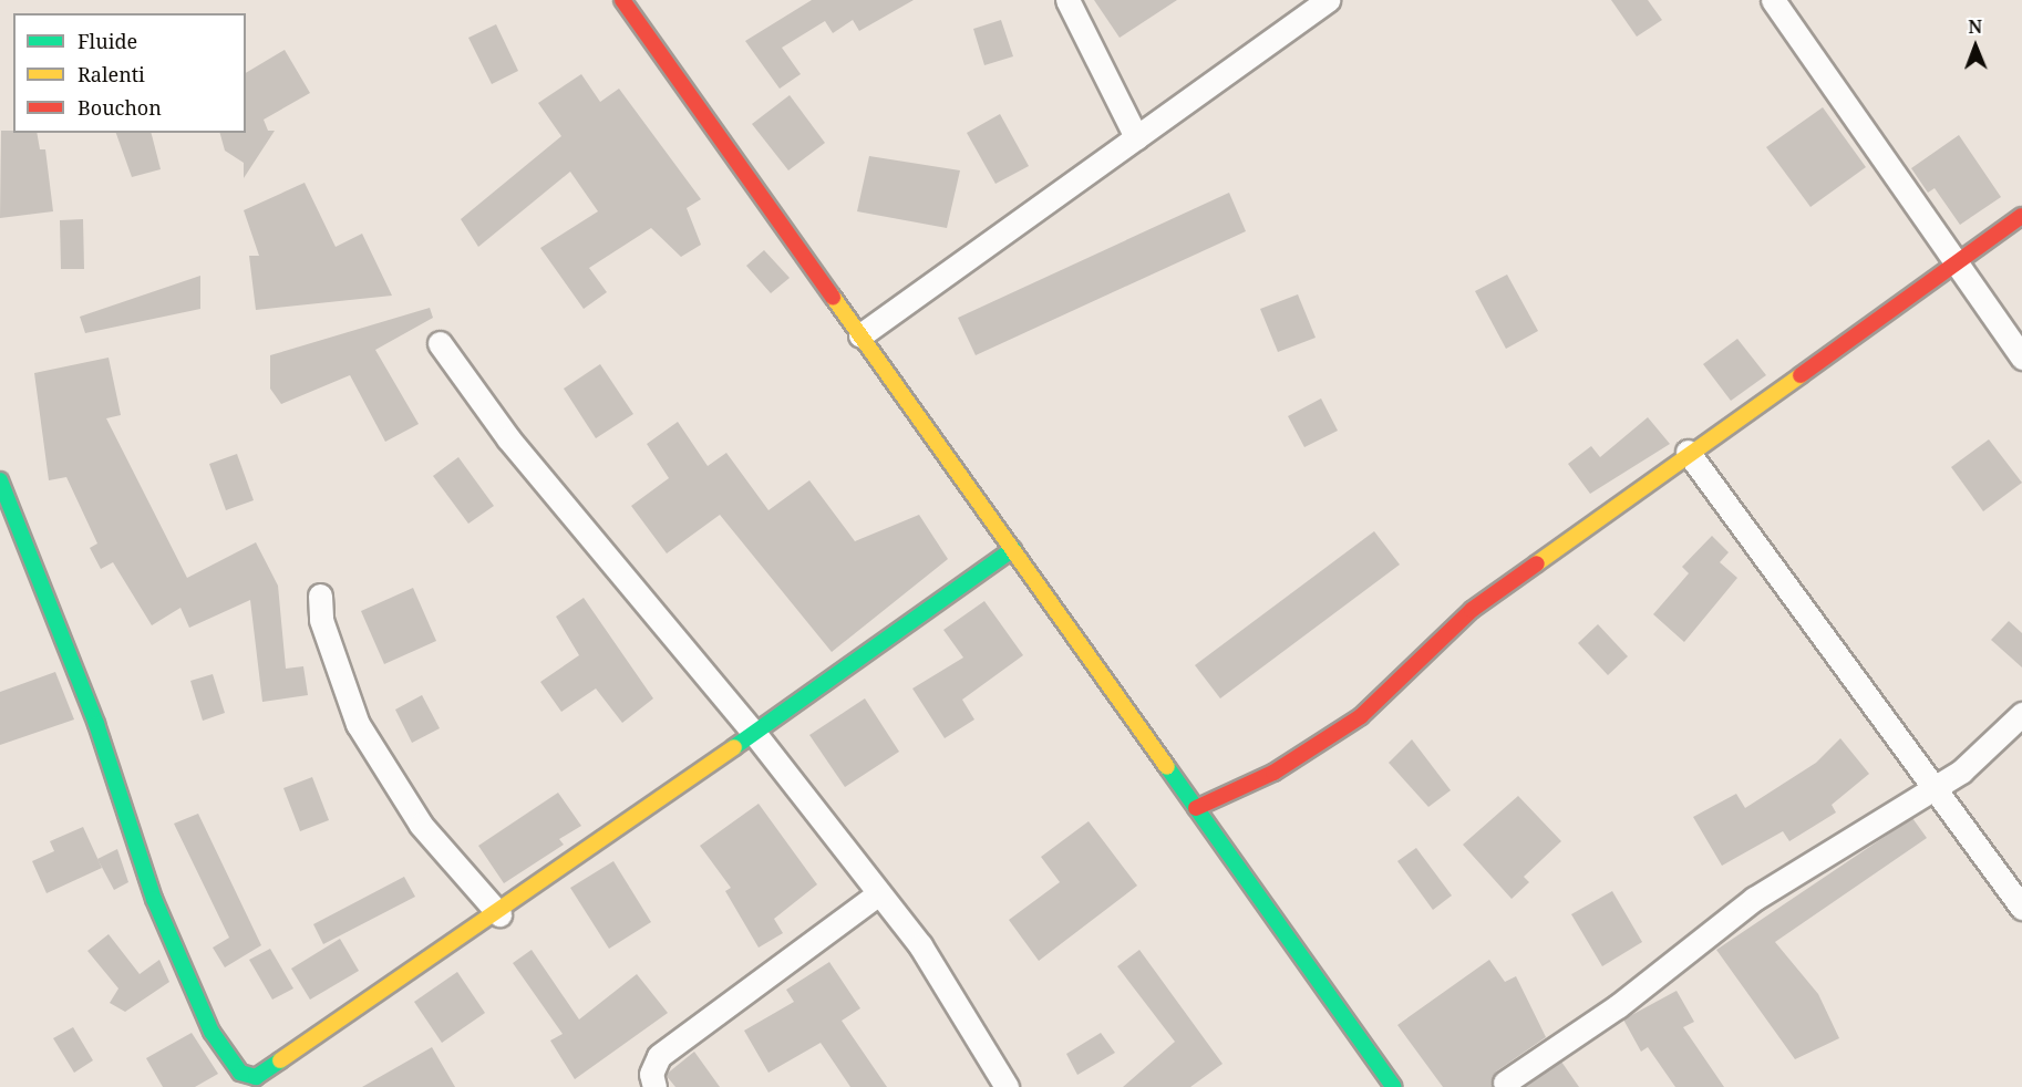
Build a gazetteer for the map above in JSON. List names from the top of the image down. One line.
{"legend":["Fluide","Ralenti","Bouchon"],"north":"top"}
